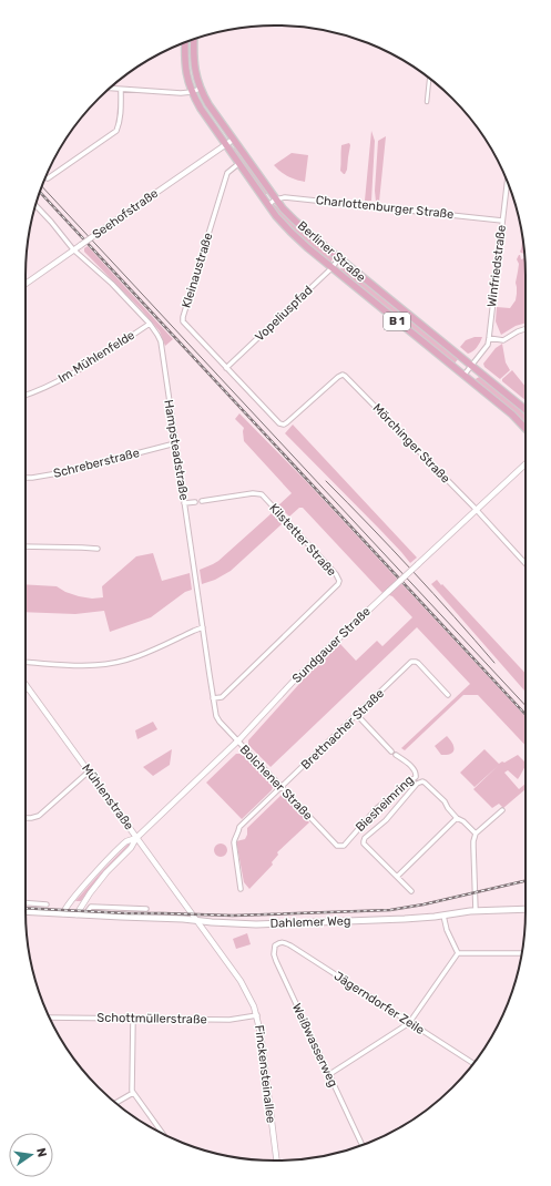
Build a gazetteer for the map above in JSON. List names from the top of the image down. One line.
{"streets":{"main road":["Berliner Straße","B 1","Dahlemer Weg"],"street":["Charlottenburger Straße","Seehofstraße","Winfriedstraße","Kleinaustraße","Vopeliuspfad","Im Mühlenfelde","Mörchinger Straße","Hampsteadstraße","Schreberstraße","Kilstetter Straße","Sundgauer Straße","Brettnacher Straße","Bolchener Straße","Mühlenstraße","Biesheimring","Jägerndorfer Zeile","Schottmüllerstraße","Weißwasserweg","Finckensteinallee"]},"crossings":[["Charlottenburger Straße","Berliner Straße"],["Charlottenburger Straße","Winfriedstraße"],["Seehofstraße","Berliner Straße"],["Seehofstraße","Hampsteadstraße"],["Berliner Straße","Winfriedstraße"],["Berliner Straße","Kleinaustraße"],["Berliner Straße","Vopeliuspfad"],["Kleinaustraße","Vopeliuspfad"],["Kleinaustraße","Mörchinger Straße"],["Im Mühlenfelde","Hampsteadstraße"],["Mörchinger Straße","Sundgauer Straße"],["Hampsteadstraße","Schreberstraße"],["Hampsteadstraße","Kilstetter Straße"],["Hampsteadstraße","Sundgauer Straße"],["Hampsteadstraße","Bolchener Straße"],["Sundgauer Straße","Bolchener Straße"],["Sundgauer Straße","Mühlenstraße"],["Sundgauer Straße","Dahlemer Weg"],["Brettnacher Straße","Bolchener Straße"],["Bolchener Straße","Biesheimring"],["Mühlenstraße","Dahlemer Weg"],["Mühlenstraße","Finckensteinallee"],["Dahlemer Weg","Finckensteinallee"],["Jägerndorfer Zeile","Weißwasserweg"],["Schottmüllerstraße","Finckensteinallee"]],"north":"right"}
